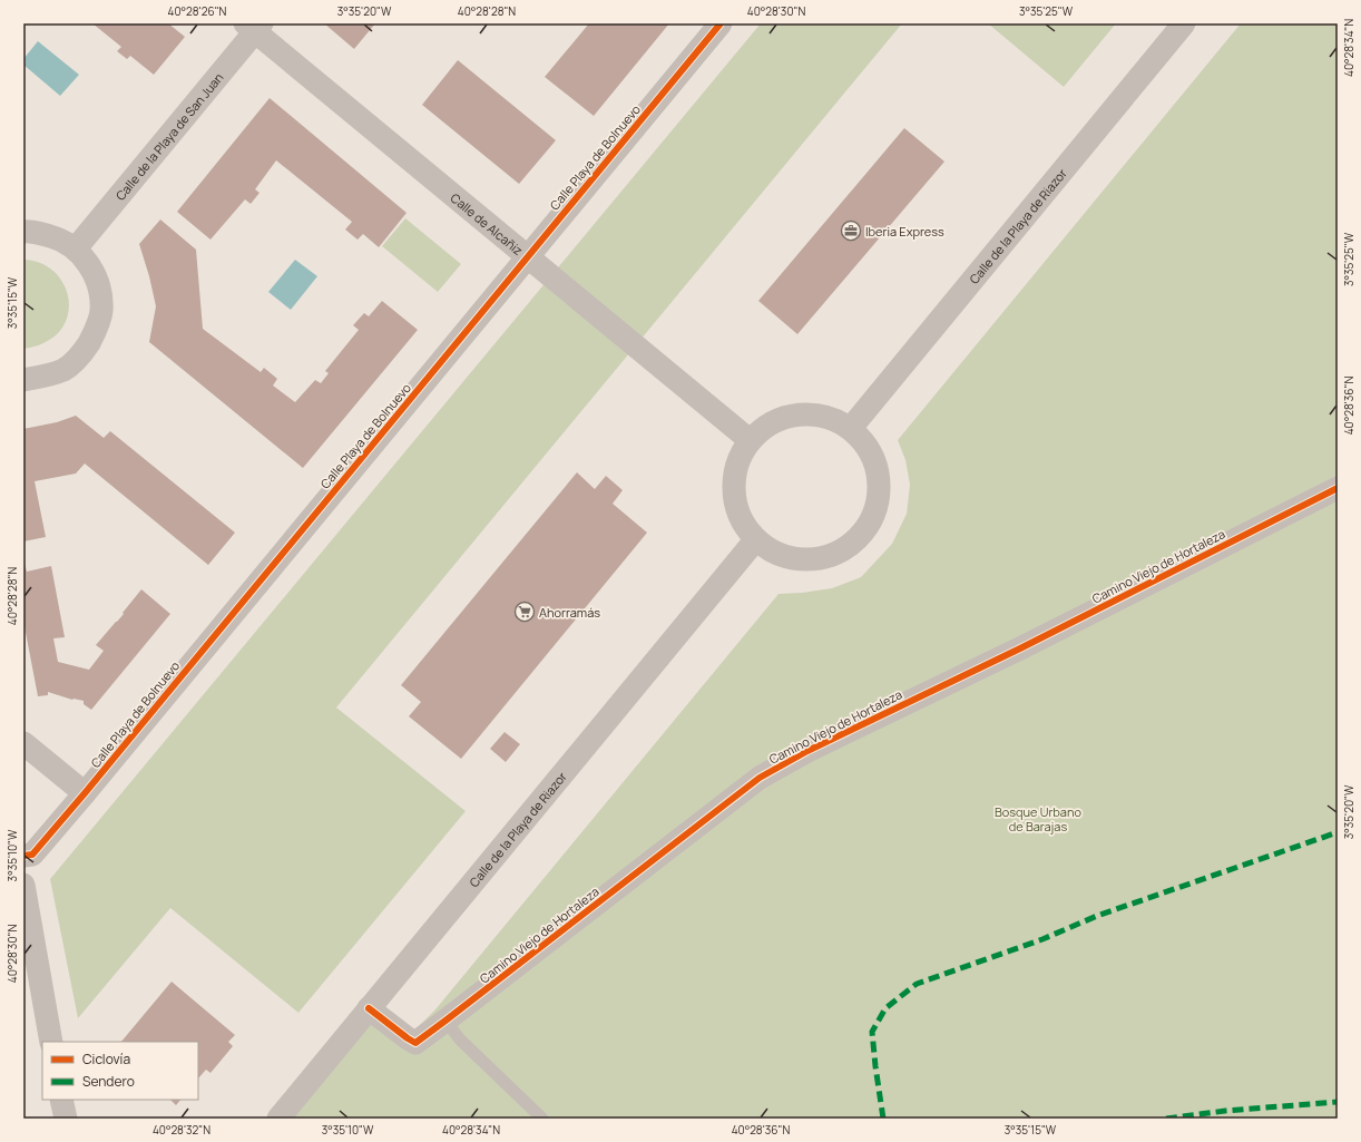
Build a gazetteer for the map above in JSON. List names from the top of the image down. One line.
{"streets":{"street":["Calle de la Playa de San Juan","Calle Playa de Bolnuevo","Calle de Alcañiz","Calle de la Playa de Riazor","Camino Viejo de Hortaleza"]},"crossings":[["Calle de la Playa de San Juan","Calle de Alcañiz"],["Calle Playa de Bolnuevo","Calle de Alcañiz"],["Calle de Alcañiz","Calle de la Playa de Riazor"],["Calle de la Playa de Riazor","Camino Viejo de Hortaleza"]],"parks":["Bosque Urbano de Barajas"],"places":{"office":["Iberia Express"],"supermarket":["Ahorramás"]},"legend":["Ciclovía","Sendero"],"coordinates":["40°28'26\"N","3°35'20\"W","40°28'28\"N","40°28'30\"N","3°35'25\"W","40°28'34\"N","3°35'15\"W","40°28'36\"N","3°35'10\"W","40°28'32\"N"]}
